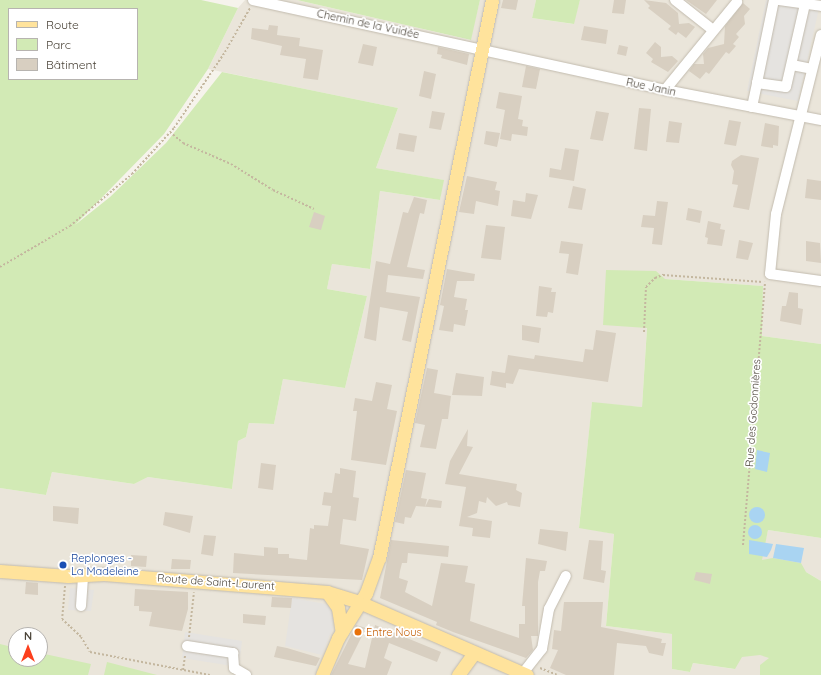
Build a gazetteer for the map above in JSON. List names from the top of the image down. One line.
{"streets":{"main road":["Route de Saint-Laurent"],"street":["Chemin de la Vuidée","Rue Janin"],"path":["Rue des Godonnières"]},"crossings":[["Chemin de la Vuidée","Rue Janin"]],"places":["Replonges - La Madeleine","Entre Nous"],"legend":["Route","Parc","Bâtiment"],"north":"top"}
